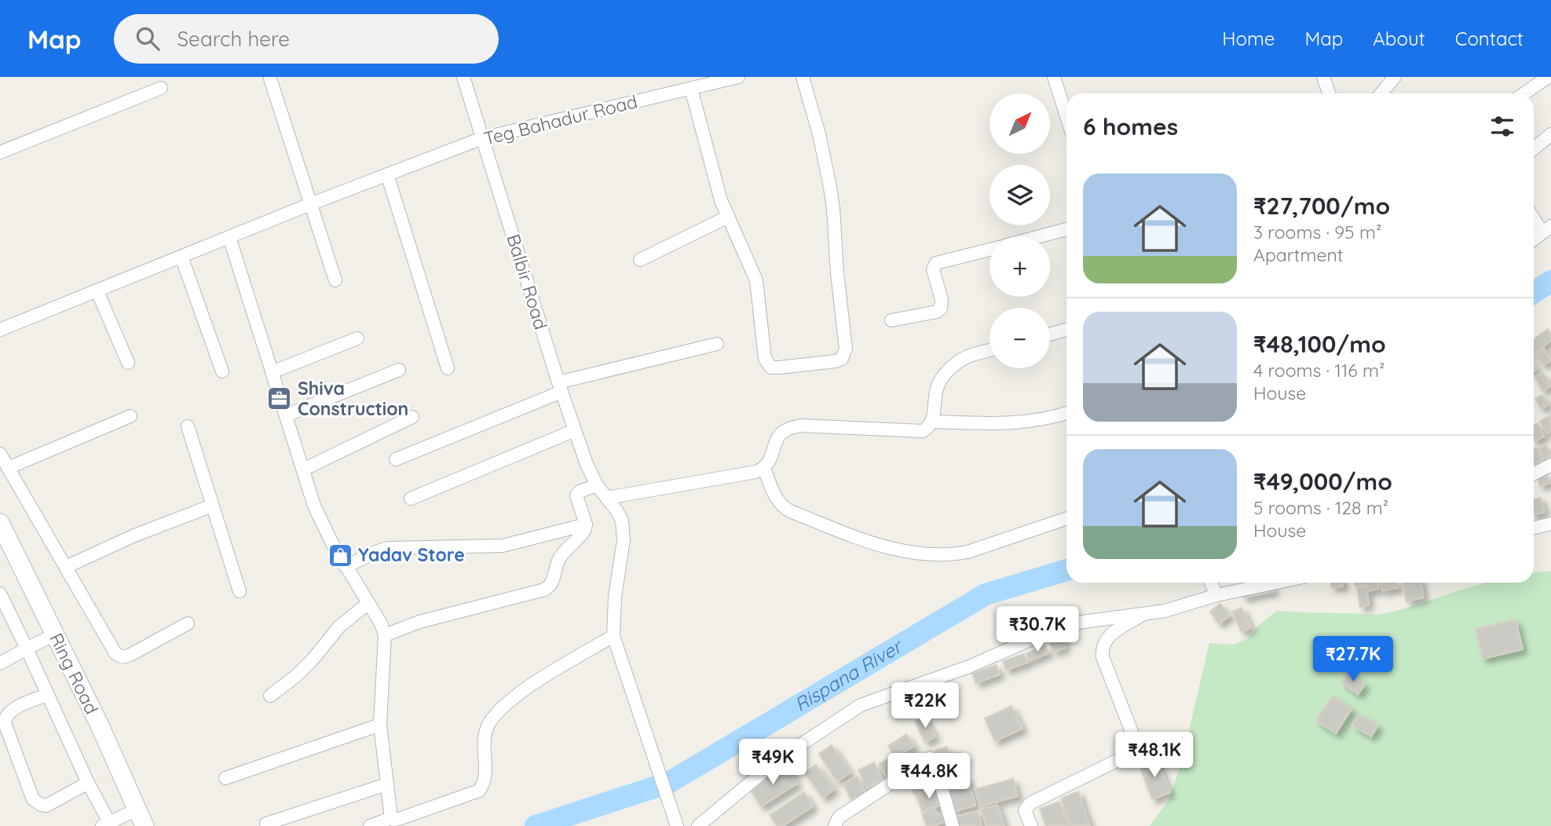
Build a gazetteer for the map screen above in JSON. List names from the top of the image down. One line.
{"streets":{"street":["Teg Bahadur Road","Balbir Road","Ring Road"]},"crossings":[["Teg Bahadur Road","Balbir Road"]],"water":["Rispana River"],"places":{"office":["Shiva Construction"],"shop":["Yadav Store"]},"north":"top right","page":{"header":"Map","search":"Search here","nav":["Home","Map","About","Contact"],"map_buttons":["+","−"],"heading":"6 homes","list":[{"name":"₹27,700/mo","note":"3 rooms · 95 m² · Apartment"},{"name":"₹48,100/mo","note":"4 rooms · 116 m² · House"},{"name":"₹49,000/mo","note":"5 rooms · 128 m² · House"}],"price":["₹30.7K","₹27.7K","₹22K","₹48.1K","₹49K","₹44.8K"]}}
